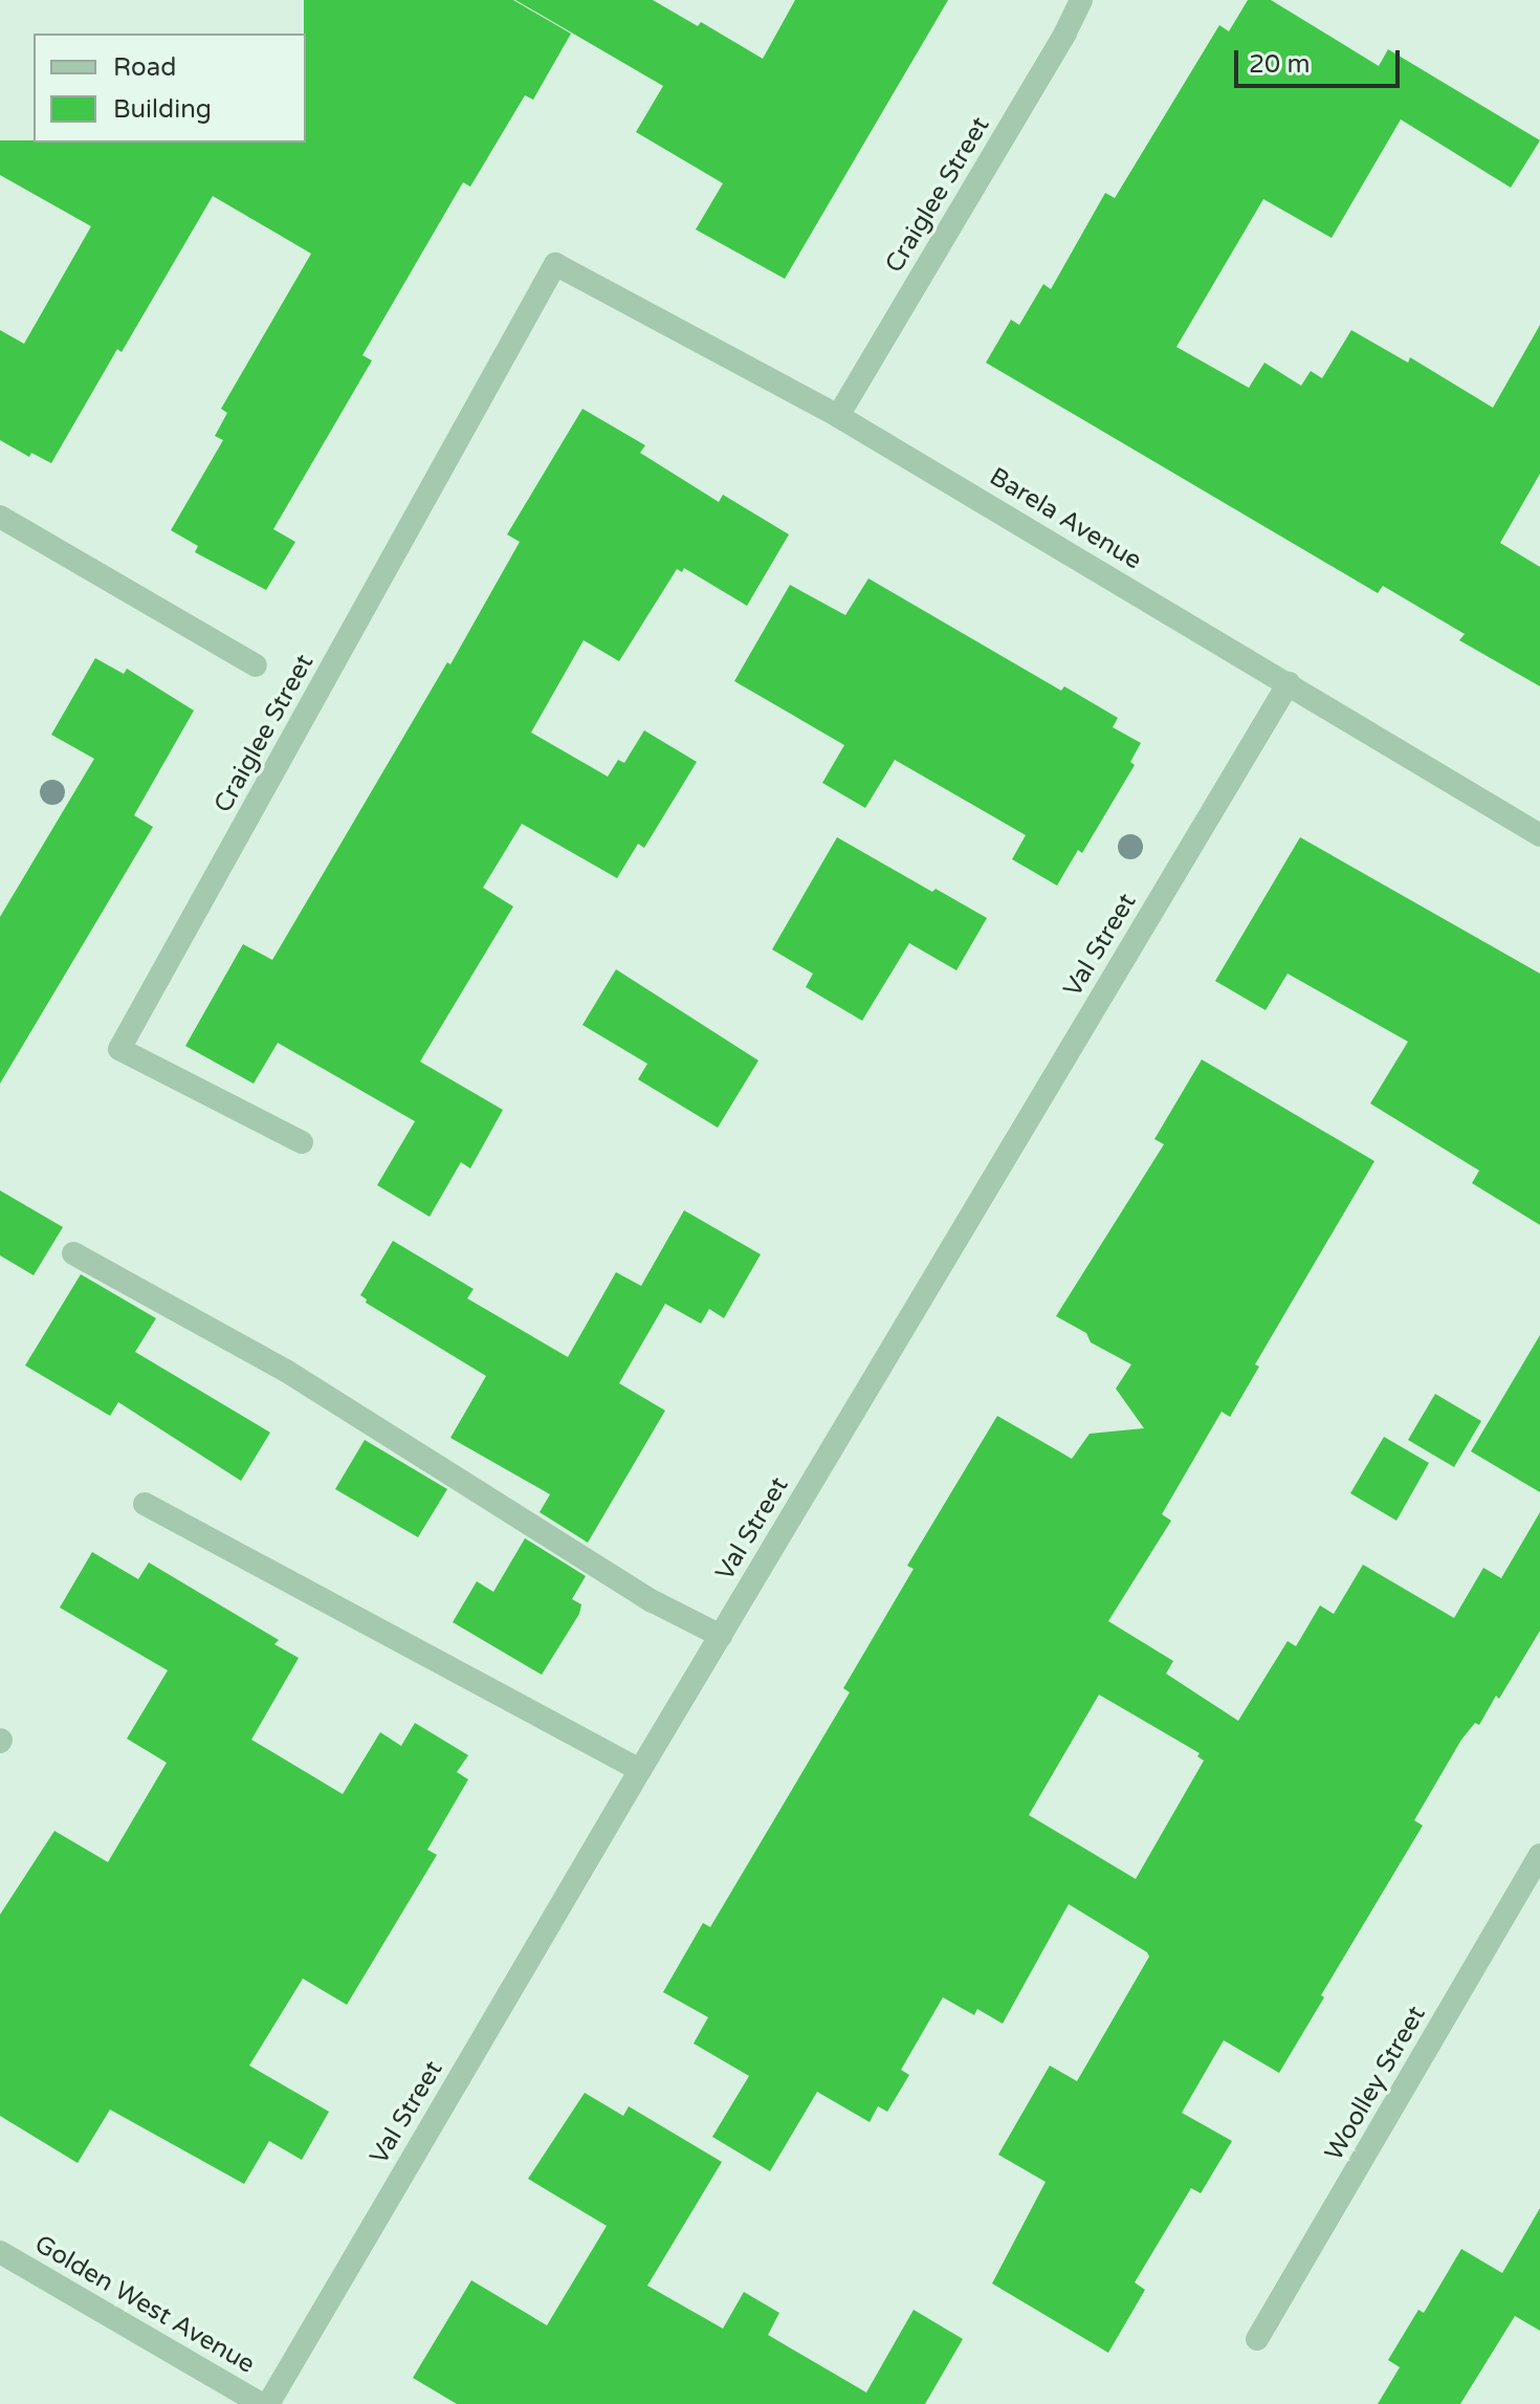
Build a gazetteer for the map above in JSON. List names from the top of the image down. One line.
{"streets":{"street":["Craiglee Street","Barela Avenue","Val Street","Woolley Street","Golden West Avenue"]},"crossings":[["Craiglee Street","Barela Avenue"],["Barela Avenue","Val Street"]],"legend":["Road","Building"],"scale_bar":"20 m"}
